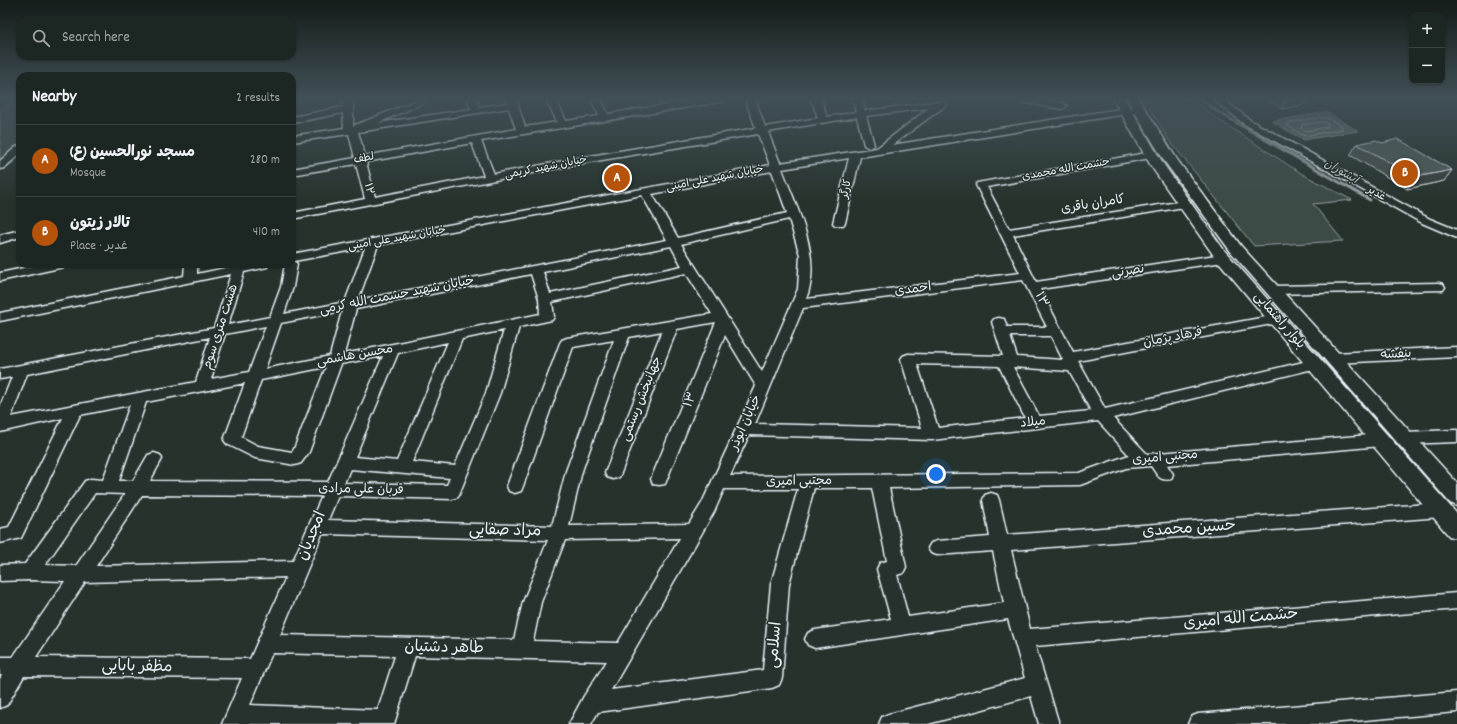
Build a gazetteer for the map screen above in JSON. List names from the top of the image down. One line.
{"streets":{"main road":["بلوار راهنمایی"],"street":["لطف","خیابان شهید کریمی","حشمت الله محمدی","خیابان شهید علی امینی","۱۲","کارگر","غدیر","کامران باقری","نصرتی","احمدی","خیابان شهید حشمت الله کرمی","۱۳","هشت متری سوم","فرهاد پژمان","بنفشه","محسن هاشمی","جهانبخش رستمی","خیابان ابوذر","میلاد","مجتبی امیری","قربان علی مرادی","حسین محمدی","مراد صفایی","امجدیان","حشمت الله امیری","اسلامی","طاهر دشتیان","مظفر بابایی"]},"crossings":[["لطف","۱۲"],["خیابان شهید کریمی","۱۲"],["حشمت الله محمدی","۱۳"],["حشمت الله محمدی","بلوار راهنمایی"],["خیابان شهید علی امینی","کارگر"],["خیابان شهید علی امینی","خیابان ابوذر"],["کامران باقری","۱۳"],["کامران باقری","بلوار راهنمایی"],["نصرتی","احمدی"],["نصرتی","۱۳"],["نصرتی","بلوار راهنمایی"],["احمدی","۱۳"],["احمدی","خیابان ابوذر"],["خیابان شهید حشمت الله کرمی","هشت متری سوم"],["خیابان شهید حشمت الله کرمی","خیابان ابوذر"],["۱۳","فرهاد پژمان"],["۱۳","میلاد"],["۱۳","مجتبی امیری"],["بلوار راهنمایی","فرهاد پژمان"],["بلوار راهنمایی","بنفشه"],["بلوار راهنمایی","میلاد"],["بلوار راهنمایی","مجتبی امیری"],["بلوار راهنمایی","حسین محمدی"],["هشت متری سوم","محسن هاشمی"],["فرهاد پژمان","میلاد"],["محسن هاشمی","قربان علی مرادی"],["محسن هاشمی","امجدیان"],["خیابان ابوذر","میلاد"],["خیابان ابوذر","مجتبی امیری"],["خیابان ابوذر","مراد صفایی"],["خیابان ابوذر","اسلامی"],["خیابان ابوذر","طاهر دشتیان"],["مجتبی امیری","اسلامی"],["قربان علی مرادی","امجدیان"],["مراد صفایی","امجدیان"],["امجدیان","طاهر دشتیان"],["امجدیان","مظفر بابایی"]],"water":["آبشوران"],"page":{"map_buttons":["+","−"],"search":"Search here","heading":["Nearby","2 results"],"list":[{"mark":"A","name":"مسجد نورالحسین (ع)","note":"Mosque","value":"280 m"},{"mark":"B","name":"تالار زیتون","note":"Place · غدیر","value":"410 m"}],"pins":["B","A"]}}
